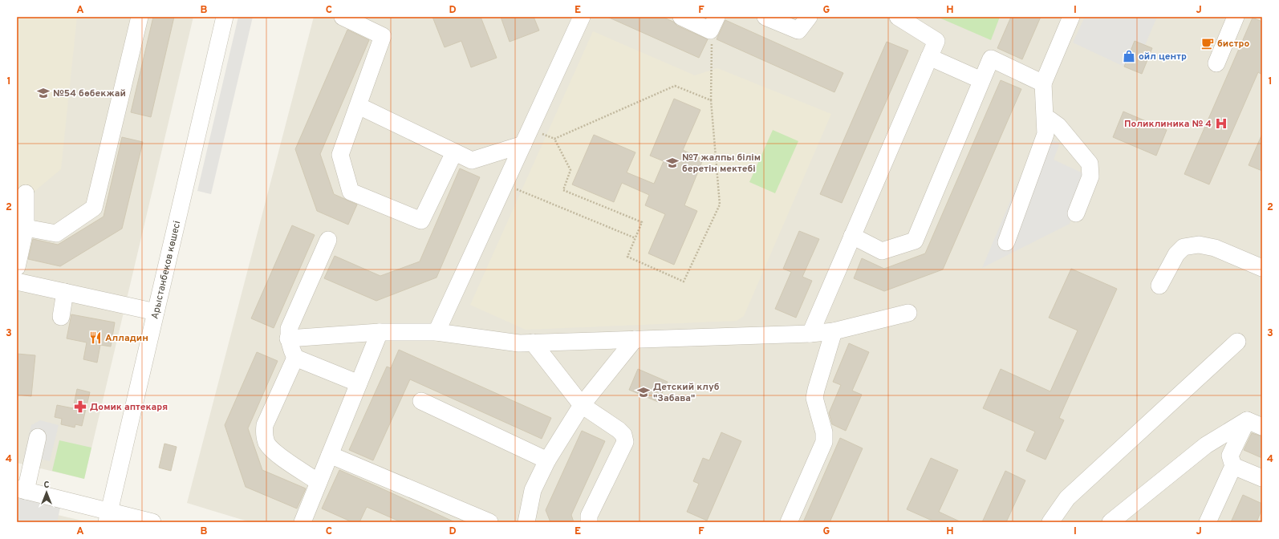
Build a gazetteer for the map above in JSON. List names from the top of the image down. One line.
{"streets":{"street":["Арыстанбеков көшесі"]},"places":{"cafe":["бистро"],"shop":["ойл центр"],"school or university":["№54 бөбекжай","№7 жалпы білім беретін мектебі","Детский клуб \"Забава\""],"hospital":["Поликлиника № 4"],"restaurant":["Алладин"],"pharmacy":["Домик аптекаря"]},"north":"top","grid":{"columns":["A","B","C","D","E","F","G","H","I","J"],"rows":["1","2","3","4"]}}
